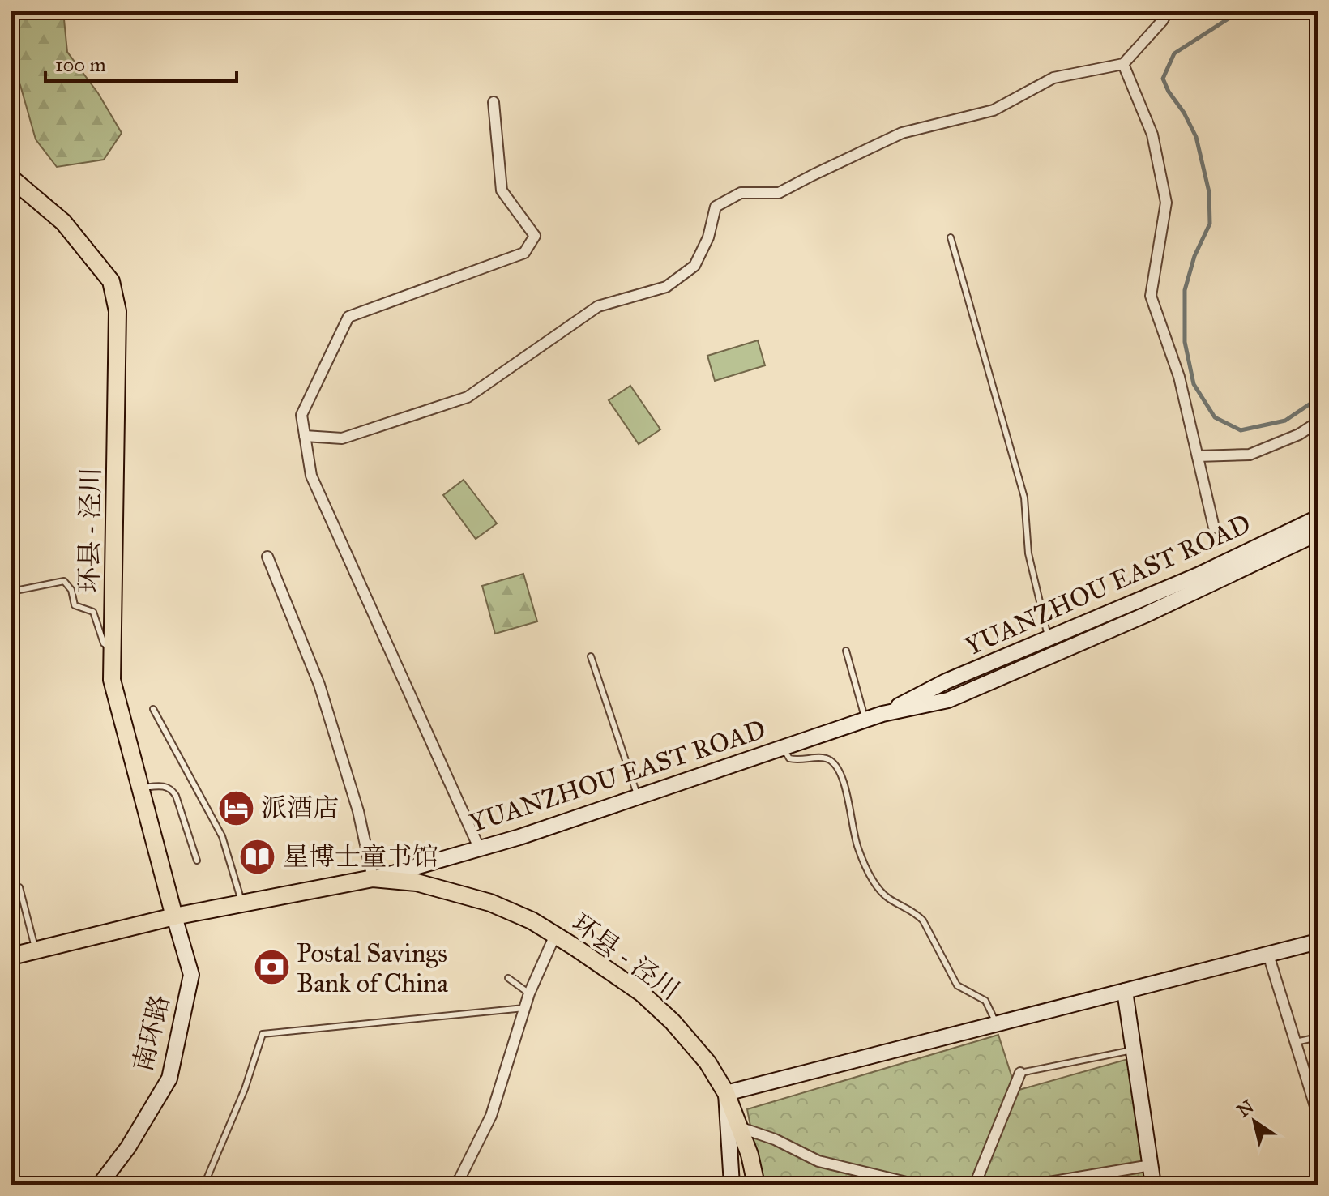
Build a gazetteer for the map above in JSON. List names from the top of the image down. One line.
{"streets":{"main road":["环县 - 泾川","YUANZHOU EAST ROAD","南环路"]},"crossings":[["环县 - 泾川","YUANZHOU EAST ROAD"],["环县 - 泾川","南环路"],["YUANZHOU EAST ROAD","南环路"]],"places":{"hotel":["派酒店"],"library":["星博士童书馆"],"bank":["Postal Savings Bank of China"]},"scale_bar":"100 m","north":"top left"}
